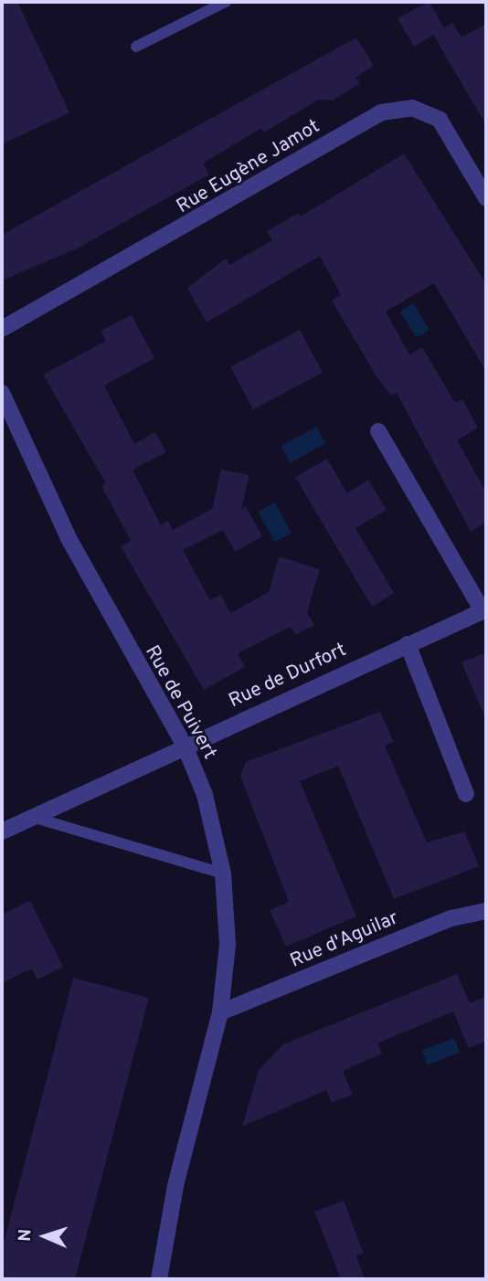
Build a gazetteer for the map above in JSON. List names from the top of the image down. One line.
{"streets":{"street":["Rue Eugène Jamot","Rue de Durfort","Rue de Puivert","Rue d'Aguilar"]},"crossings":[["Rue de Durfort","Rue de Puivert"],["Rue de Puivert","Rue d'Aguilar"]],"north":"left"}
